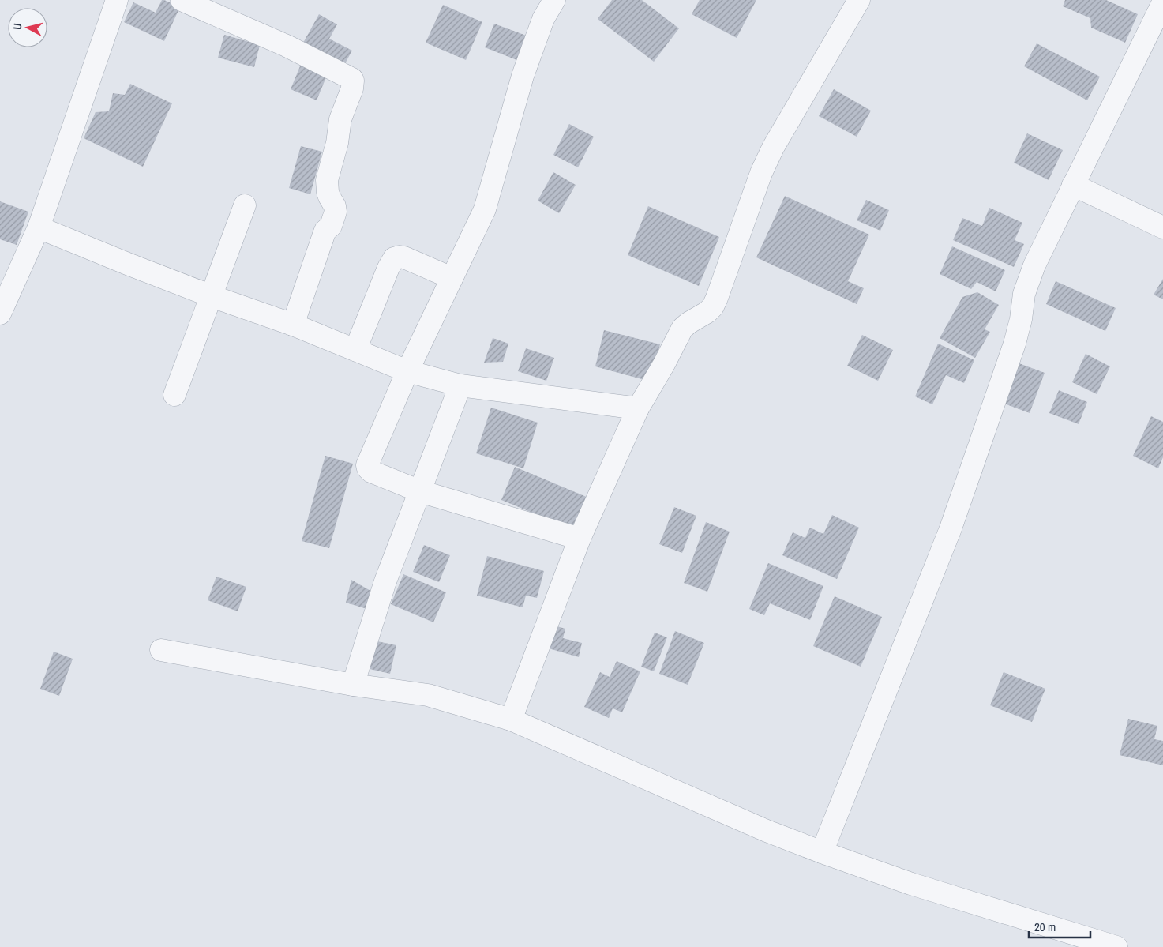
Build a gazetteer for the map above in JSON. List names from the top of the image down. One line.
{"scale_bar":"20 m","north":"left"}
